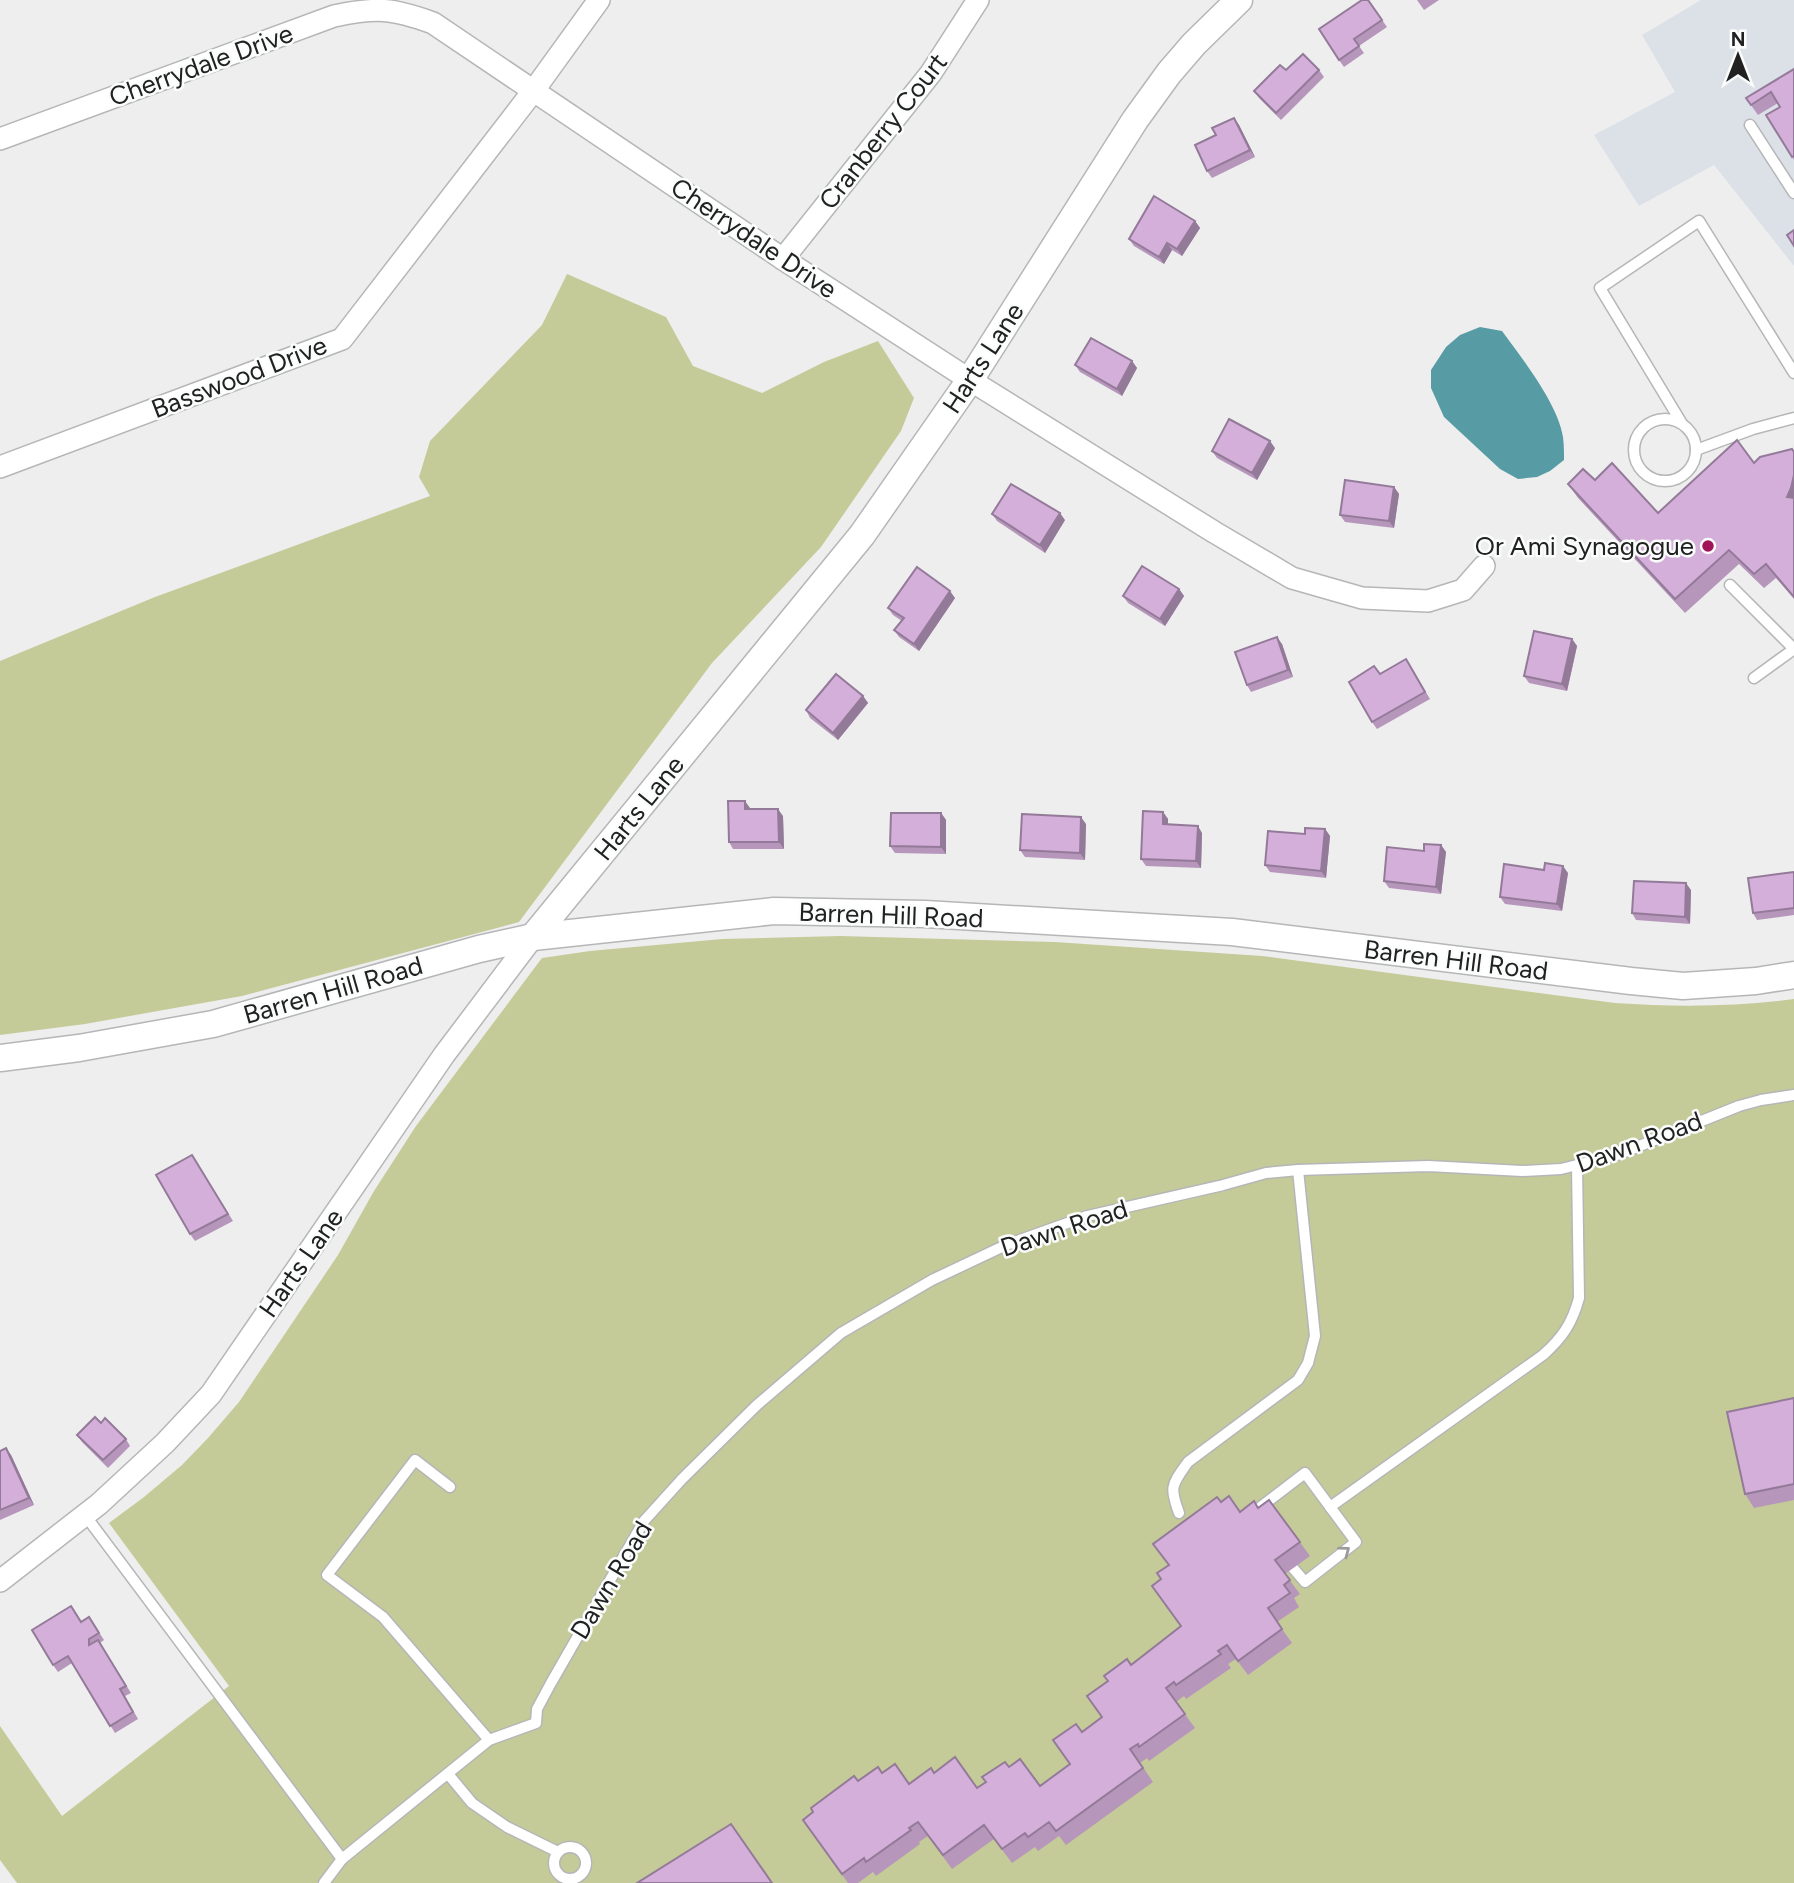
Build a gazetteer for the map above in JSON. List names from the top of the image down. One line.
{"streets":{"street":["Cherrydale Drive","Cranberry Court","Harts Lane","Basswood Drive","Barren Hill Road"],"lane":["Dawn Road"]},"crossings":[["Cherrydale Drive","Cranberry Court"],["Cherrydale Drive","Harts Lane"],["Cherrydale Drive","Basswood Drive"],["Harts Lane","Barren Hill Road"]],"places":["Or Ami Synagogue"],"north":"top"}
